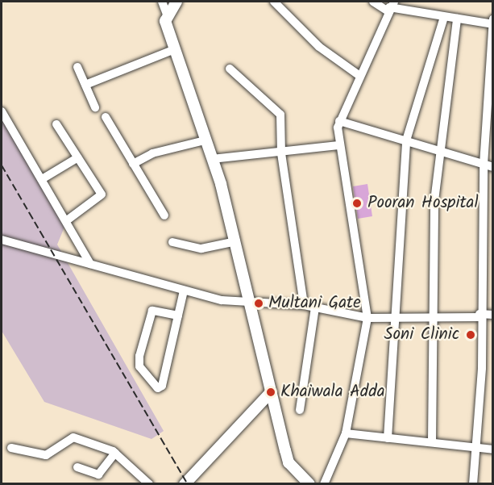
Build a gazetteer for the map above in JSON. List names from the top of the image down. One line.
{"places":["Pooran Hospital","Multani Gate","Soni Clinic","Khaiwala Adda"]}
